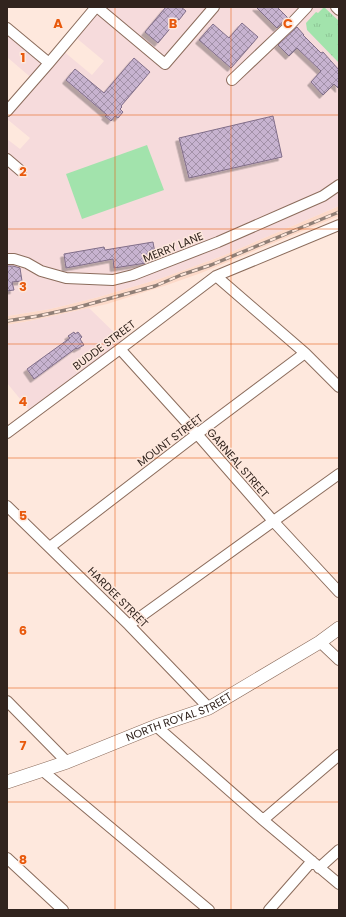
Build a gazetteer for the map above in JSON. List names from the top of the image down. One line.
{"streets":{"main road":["NORTH ROYAL STREET"],"street":["MERRY LANE","BUDDE STREET","MOUNT STREET","GARNEAL STREET","HARDEE STREET"]},"crossings":[["BUDDE STREET","GARNEAL STREET"],["MOUNT STREET","GARNEAL STREET"],["MOUNT STREET","HARDEE STREET"],["HARDEE STREET","NORTH ROYAL STREET"]],"grid":{"columns":["A","B","C"],"rows":["1","2","3","4","5","6","7","8"]}}
